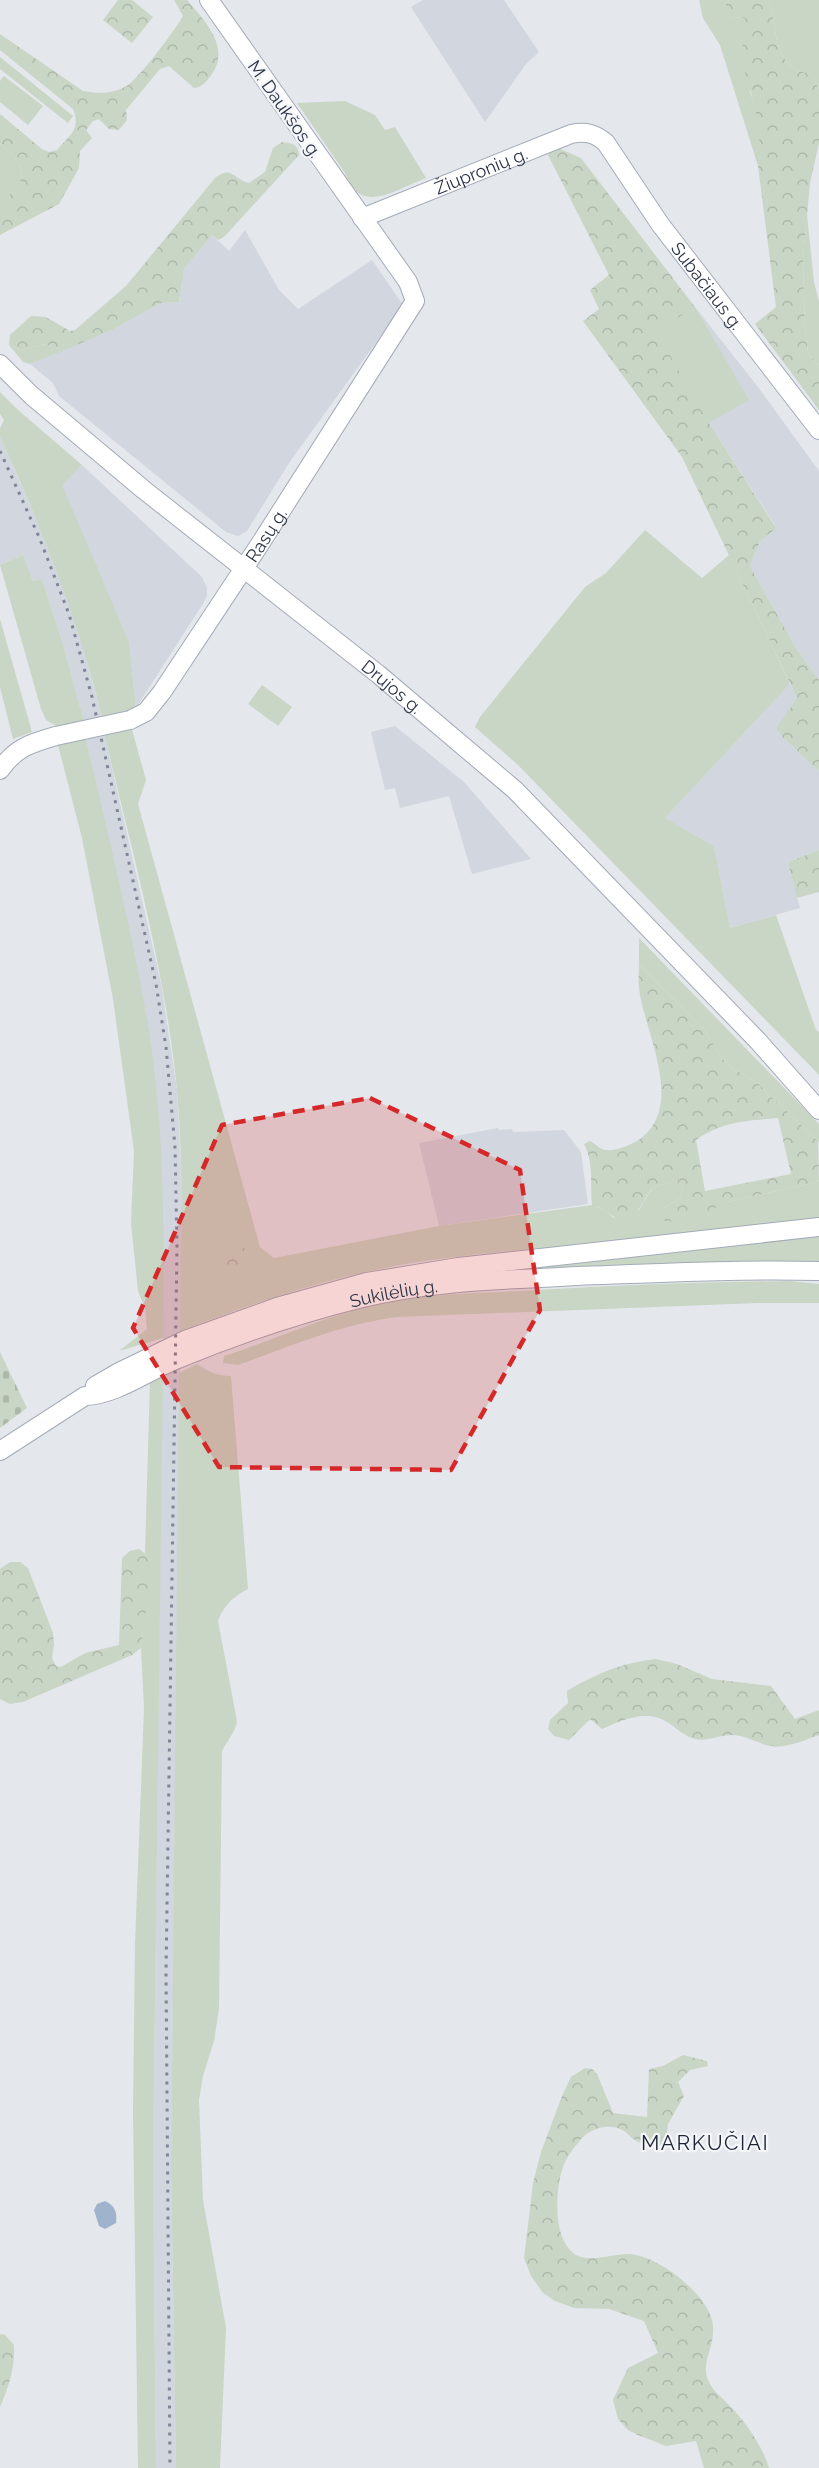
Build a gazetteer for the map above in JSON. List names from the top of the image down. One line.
{"streets":{"main road":["M. Daukšos g.","Žiupronių g.","Subačiaus g.","Rasų g.","Drujos g.","Sukilėlių g."]},"crossings":[["M. Daukšos g.","Žiupronių g."],["M. Daukšos g.","Rasų g."],["Žiupronių g.","Subačiaus g."],["Žiupronių g.","Rasų g."],["Rasų g.","Drujos g."]],"districts":["MARKUČIAI"]}
